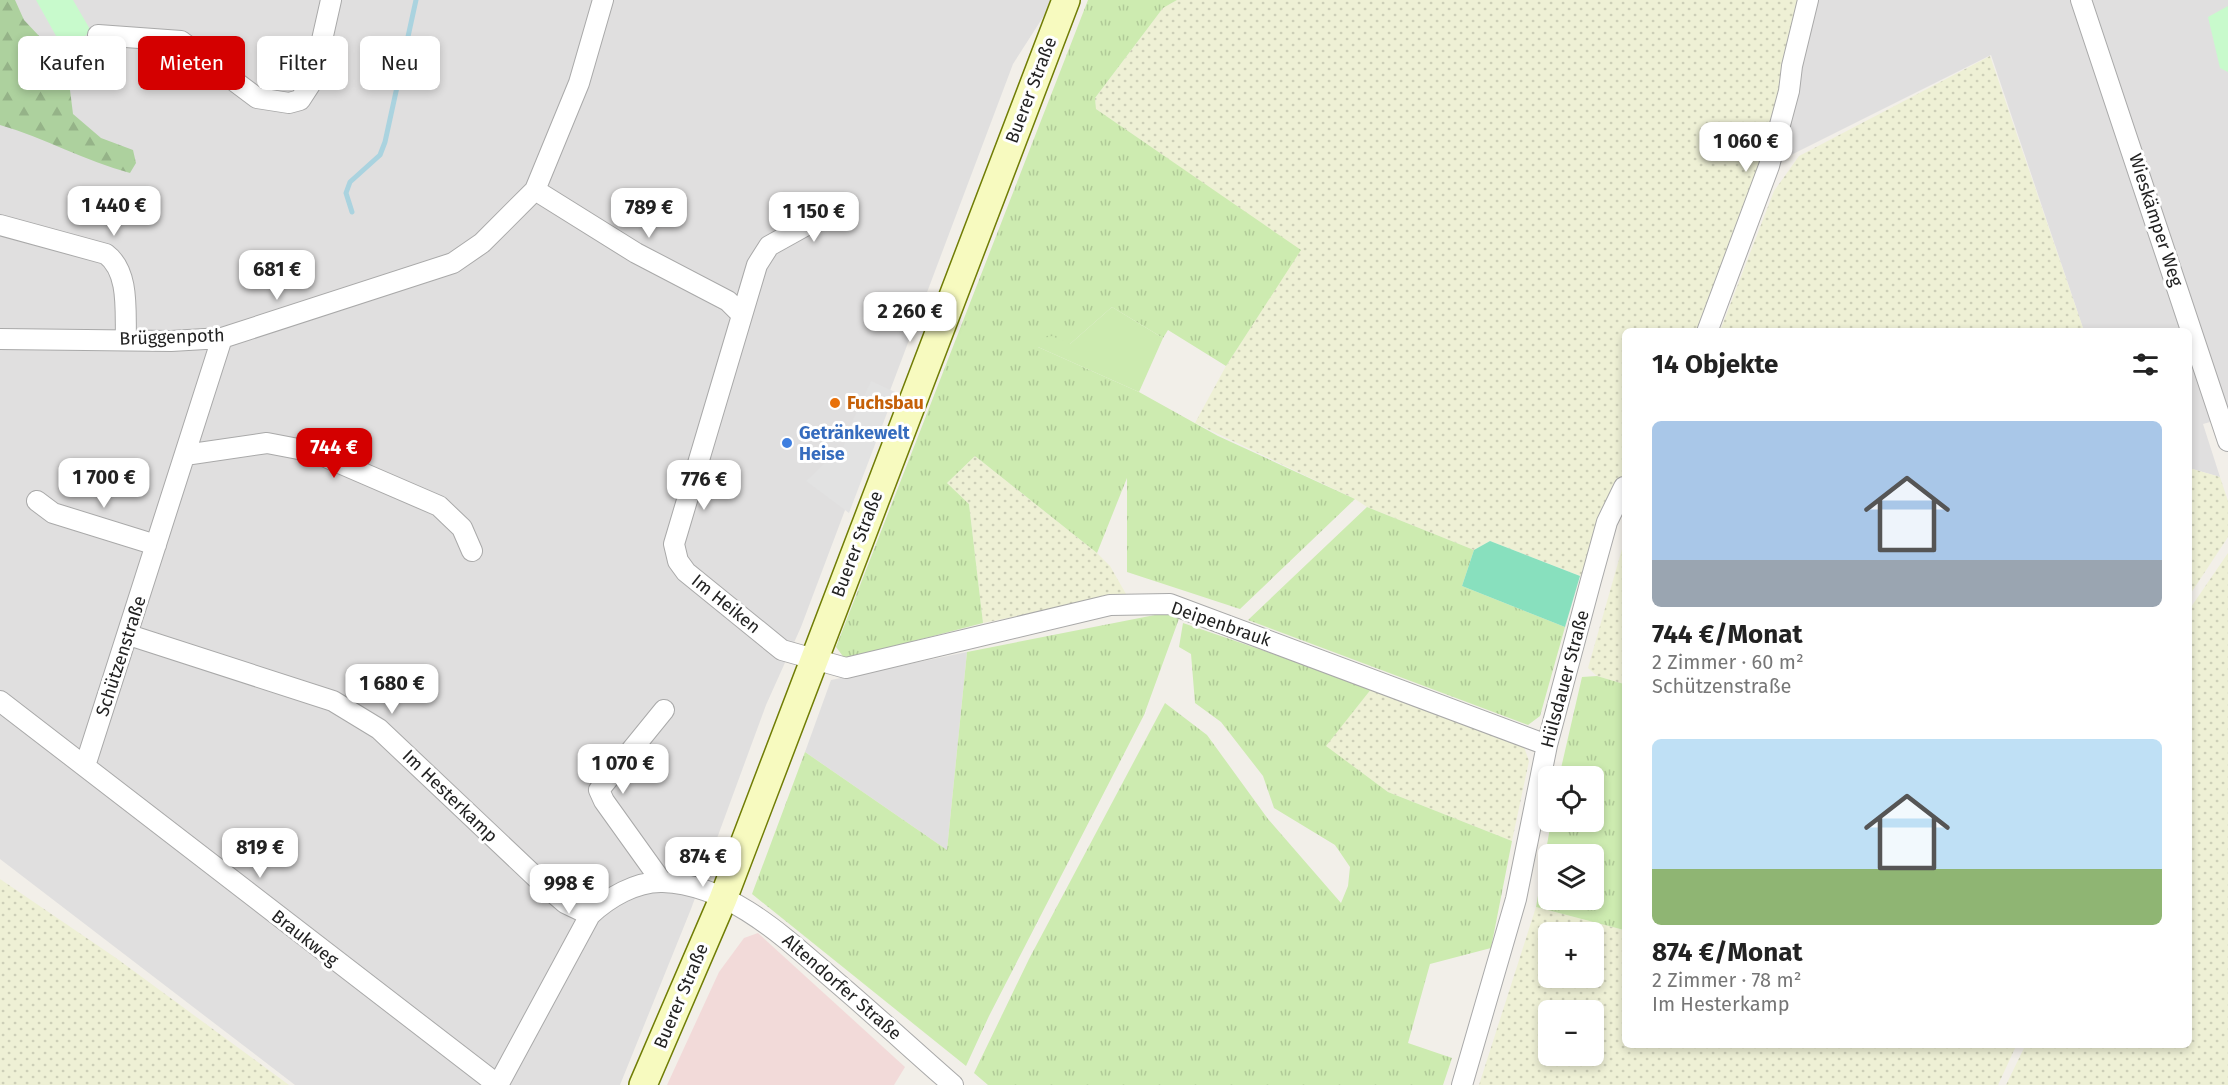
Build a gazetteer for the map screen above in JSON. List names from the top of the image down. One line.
{"streets":{"main road":["Buerer Straße"],"street":["Wieskämper Weg","Brüggenpoth","Im Heiken","Deipenbrauk","Schützenstraße","Hülsdauer Straße","Im Hesterkamp","Braukweg","Altendorfer Straße"]},"crossings":[["Buerer Straße","Im Heiken"],["Buerer Straße","Deipenbrauk"],["Buerer Straße","Altendorfer Straße"],["Brüggenpoth","Schützenstraße"],["Im Heiken","Deipenbrauk"],["Deipenbrauk","Hülsdauer Straße"],["Schützenstraße","Im Hesterkamp"],["Schützenstraße","Braukweg"]],"places":["Fuchsbau","Getränkewelt Heise"],"page":{"chip":["Kaufen","Mieten","Filter","Neu"],"price":["1 060 €","1 440 €","789 €","1 150 €","681 €","2 260 €","744 €","1 700 €","776 €","1 680 €","1 070 €","819 €","874 €","998 €"],"heading":"14 Objekte","list":[{"name":"744 €/Monat","note":"2 Zimmer · 60 m² · Schützenstraße"},{"name":"874 €/Monat","note":"2 Zimmer · 78 m² · Im Hesterkamp"}],"map_buttons":["+","−"]}}
